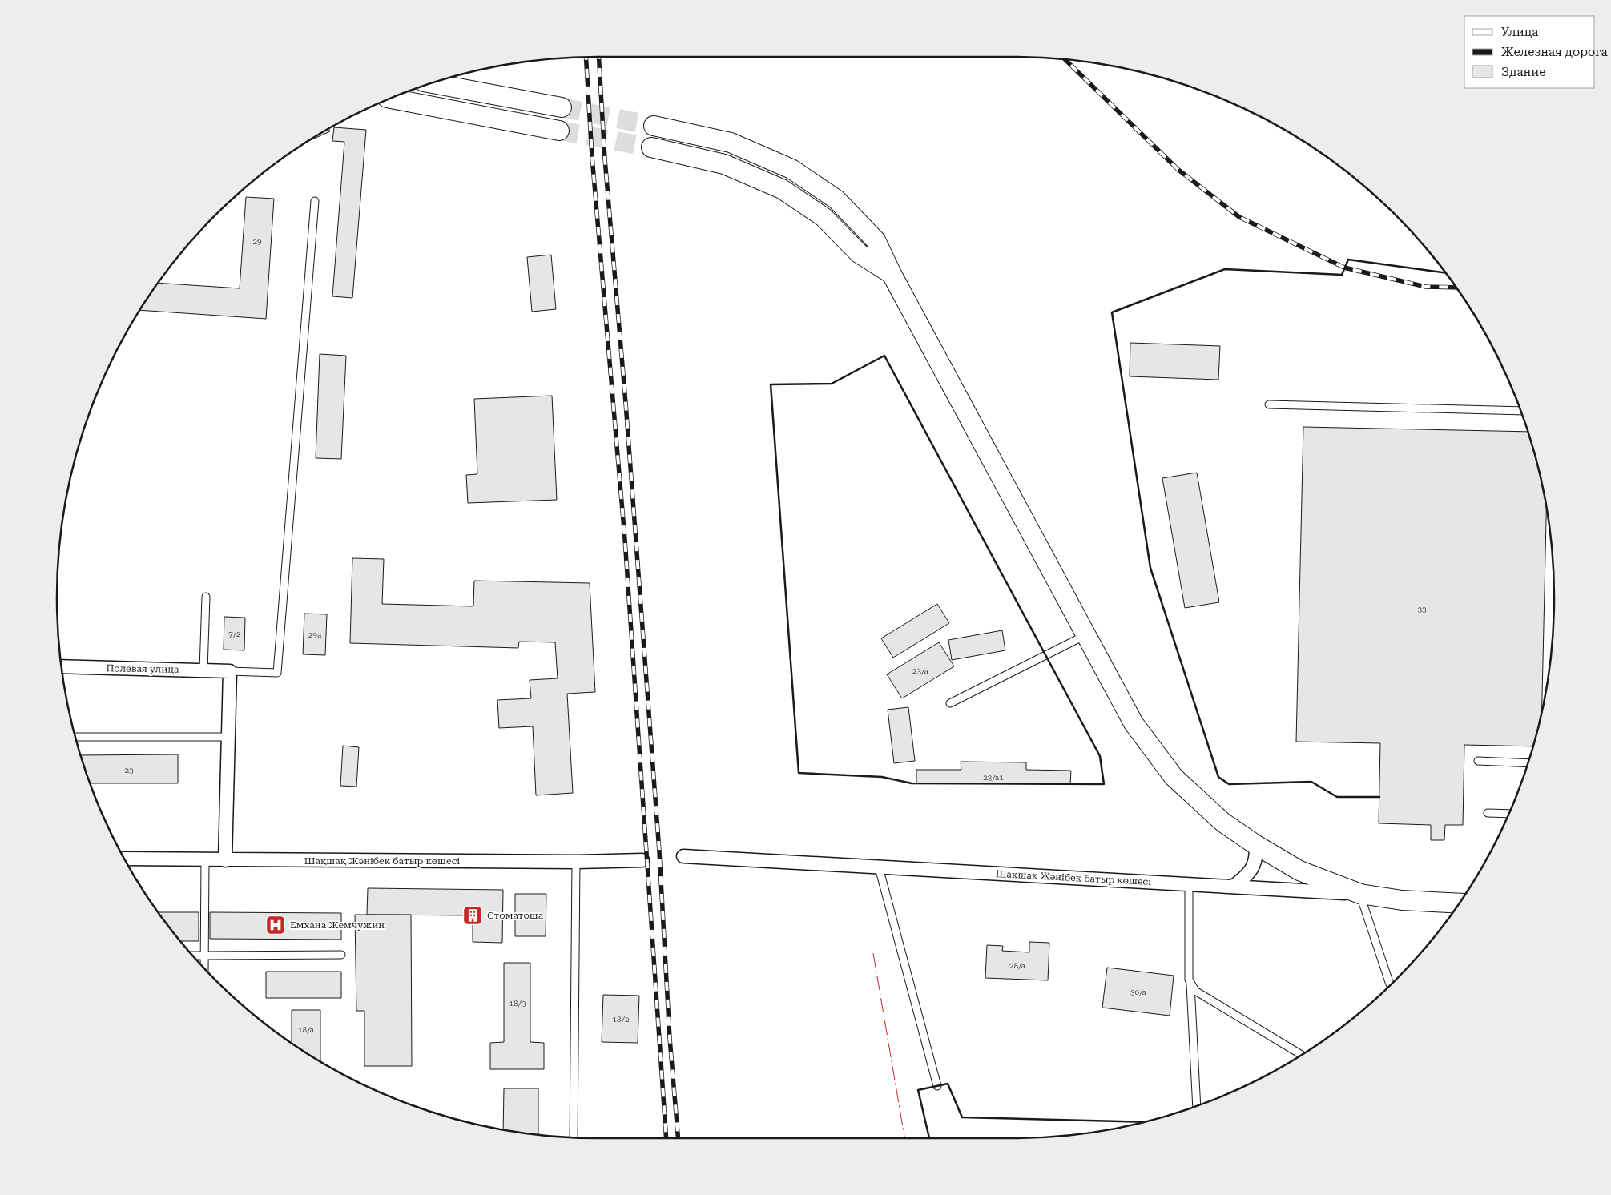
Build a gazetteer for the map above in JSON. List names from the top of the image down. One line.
{"streets":{"main road":["Шақшақ Жәнібек батыр көшесі"],"street":["Полевая улица"]},"places":{"building":["Стоматоша"],"hospital":["Емхана Жемчужин"]},"house_numbers":["29","33","7/2","29а","23/а","23","23/а1","28/а","30/а","18/3","18/2","18/а"],"legend":["Улица","Железная дорога","Здание"]}
